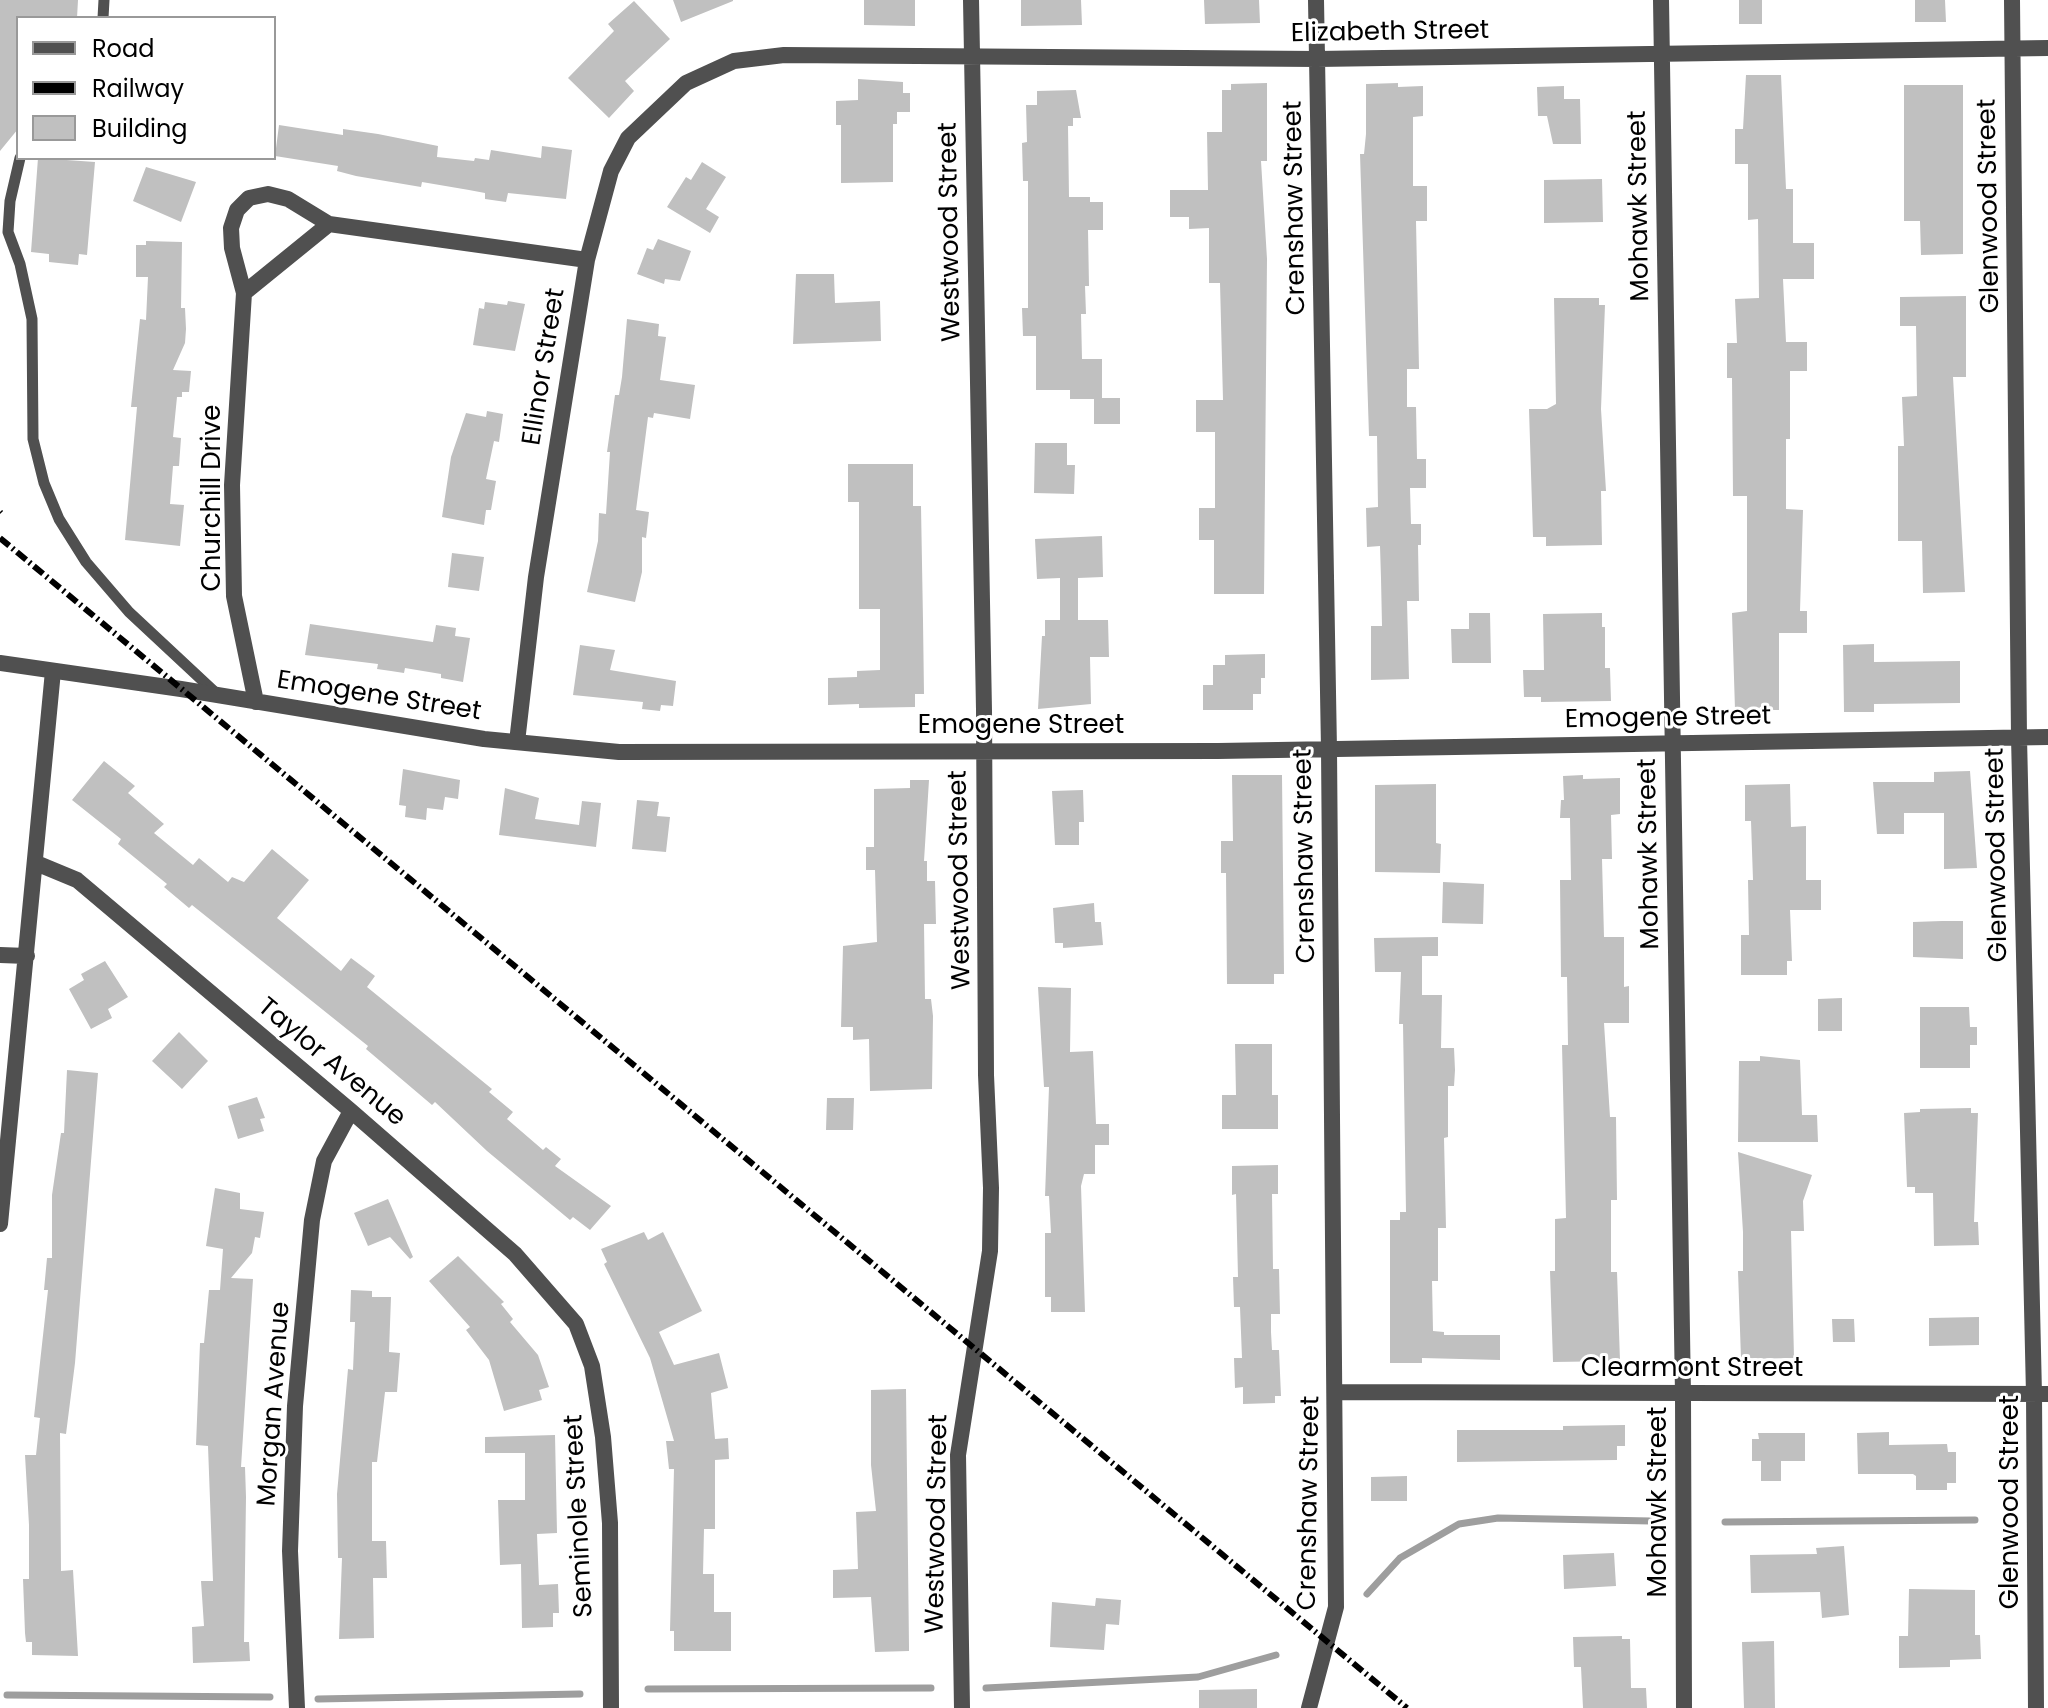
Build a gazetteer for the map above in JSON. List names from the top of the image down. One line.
{"streets":{"street":["Elizabeth Street","Mohawk Street","Glenwood Street","Crenshaw Street","Westwood Street","Ellinor Street","Churchill Drive","Emogene Street","Taylor Avenue","Clearmont Street","Morgan Avenue","Seminole Street"]},"crossings":[["Elizabeth Street","Mohawk Street"],["Elizabeth Street","Glenwood Street"],["Elizabeth Street","Crenshaw Street"],["Elizabeth Street","Westwood Street"],["Elizabeth Street","Ellinor Street"],["Mohawk Street","Emogene Street"],["Mohawk Street","Clearmont Street"],["Glenwood Street","Emogene Street"],["Glenwood Street","Clearmont Street"],["Crenshaw Street","Emogene Street"],["Crenshaw Street","Clearmont Street"],["Westwood Street","Emogene Street"],["Ellinor Street","Churchill Drive"],["Ellinor Street","Emogene Street"],["Churchill Drive","Emogene Street"],["Taylor Avenue","Morgan Avenue"],["Taylor Avenue","Seminole Street"]],"legend":["Road","Railway","Building"]}
